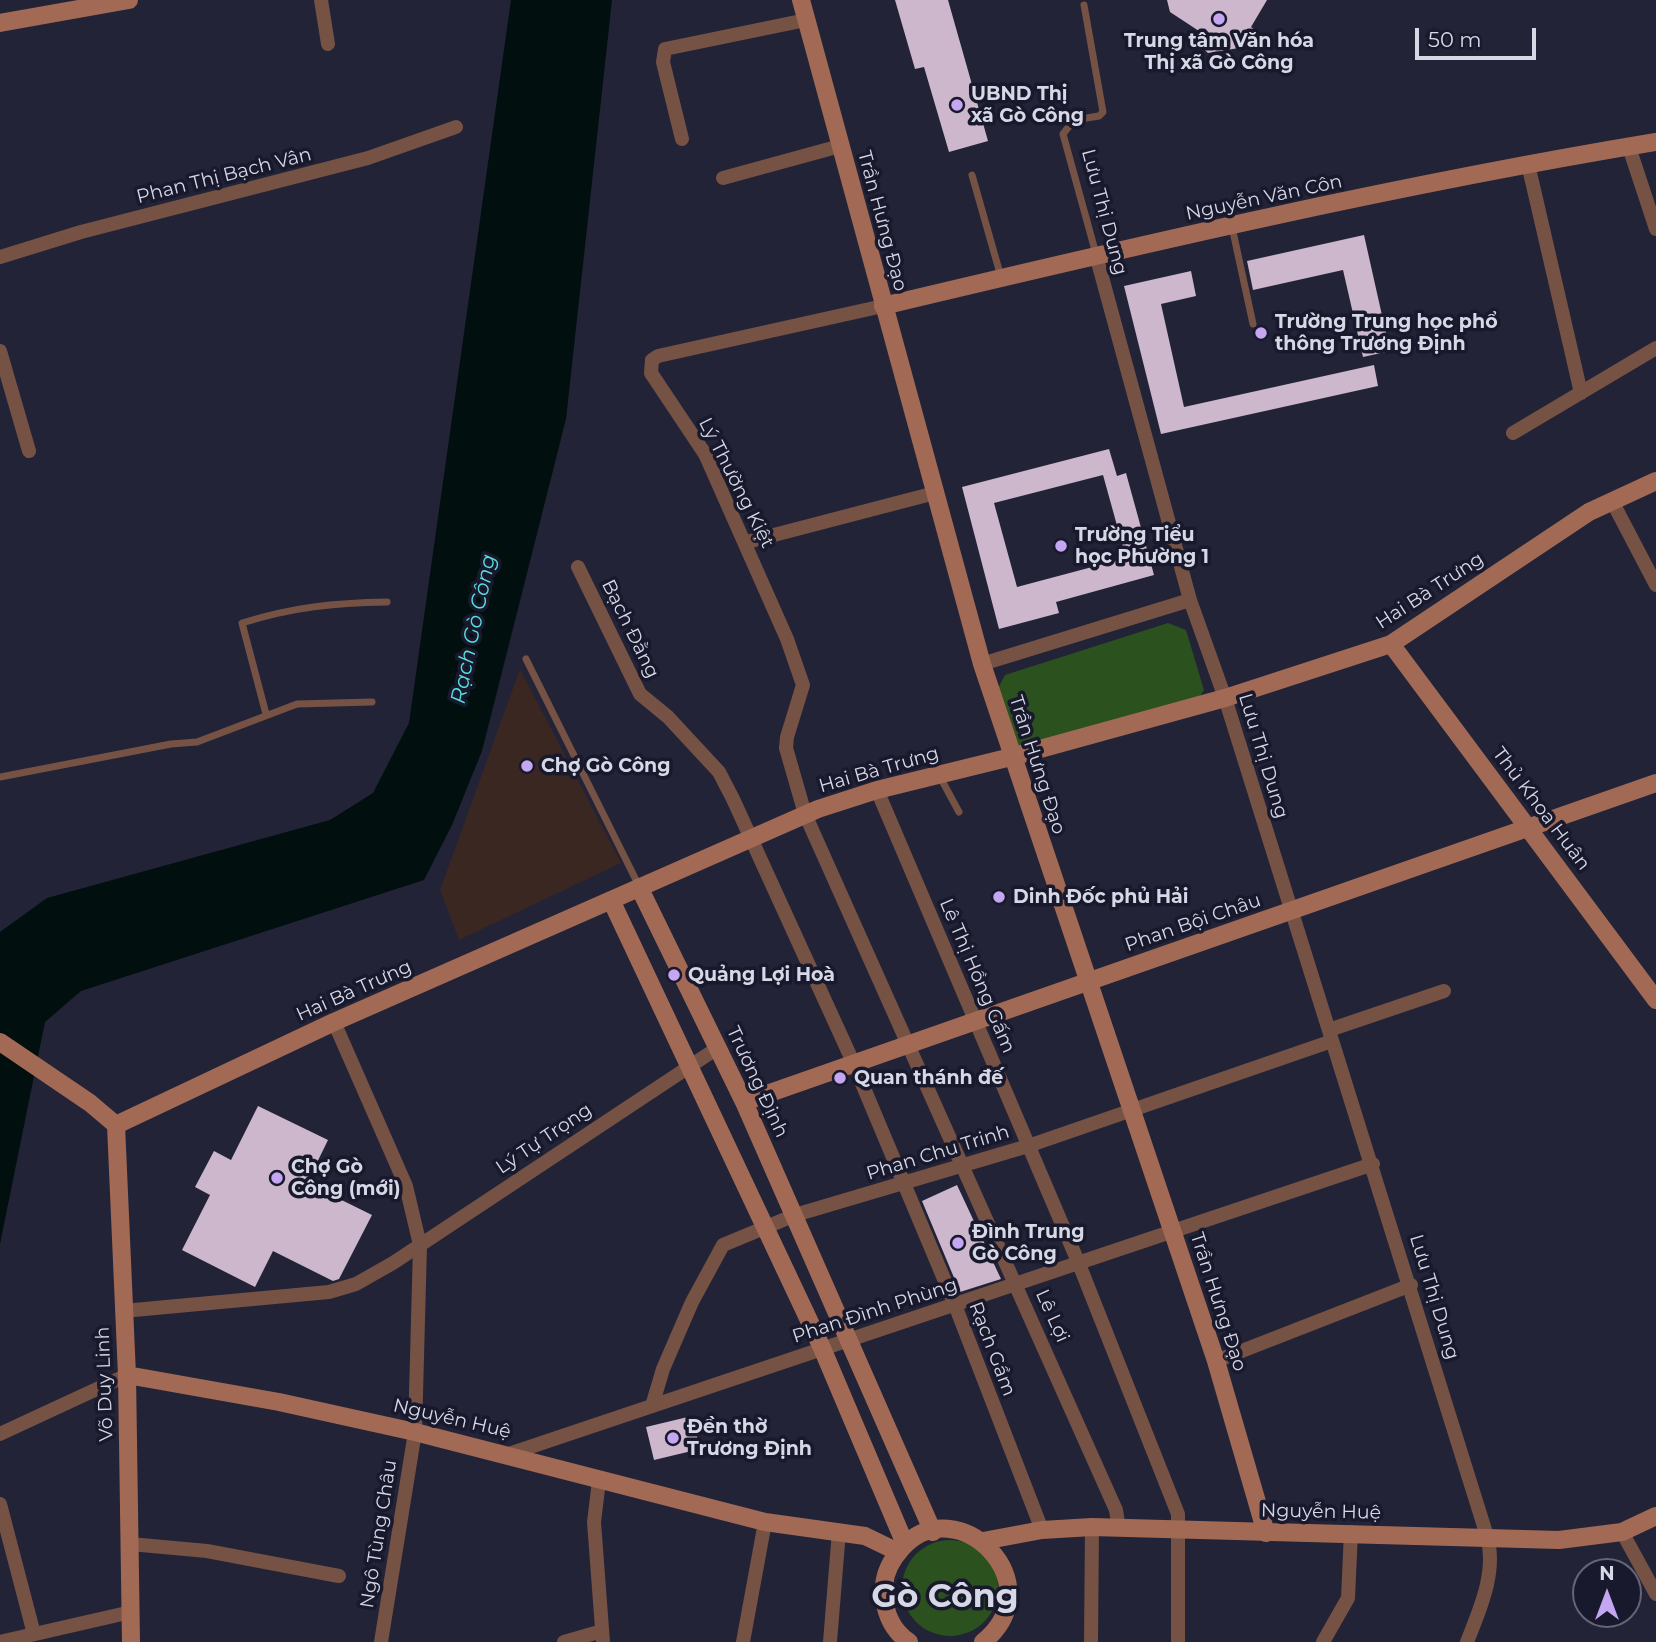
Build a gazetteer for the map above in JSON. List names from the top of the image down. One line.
{"streets":{"street":["Phan Thị Bạch Vân","Nguyễn Văn Côn","Lưu Thị Dung","Trần Hưng Đạo","Lý Thường Kiệt","Hai Bà Trưng","Bạch Đằng","Thủ Khoa Huân","Phan Bội Châu","Lê Thị Hồng Gấm","Trương Định","Lý Tự Trọng","Phan Chu Trinh","Phan Đình Phùng","Lê Lợi","Rạch Gầm","Võ Duy Linh","Nguyễn Huệ","Ngô Tùng Châu"]},"crossings":[["Nguyễn Văn Côn","Lưu Thị Dung"],["Nguyễn Văn Côn","Trần Hưng Đạo"],["Nguyễn Văn Côn","Lý Thường Kiệt"],["Lưu Thị Dung","Hai Bà Trưng"],["Lưu Thị Dung","Phan Bội Châu"],["Lưu Thị Dung","Phan Chu Trinh"],["Lưu Thị Dung","Phan Đình Phùng"],["Lưu Thị Dung","Nguyễn Huệ"],["Trần Hưng Đạo","Lý Thường Kiệt"],["Trần Hưng Đạo","Hai Bà Trưng"],["Trần Hưng Đạo","Phan Bội Châu"],["Trần Hưng Đạo","Phan Chu Trinh"],["Trần Hưng Đạo","Phan Đình Phùng"],["Trần Hưng Đạo","Nguyễn Huệ"],["Lý Thường Kiệt","Hai Bà Trưng"],["Lý Thường Kiệt","Lê Lợi"],["Hai Bà Trưng","Bạch Đằng"],["Hai Bà Trưng","Thủ Khoa Huân"],["Hai Bà Trưng","Lê Thị Hồng Gấm"],["Hai Bà Trưng","Trương Định"],["Hai Bà Trưng","Lê Lợi"],["Hai Bà Trưng","Rạch Gầm"],["Hai Bà Trưng","Võ Duy Linh"],["Bạch Đằng","Rạch Gầm"],["Thủ Khoa Huân","Phan Bội Châu"],["Phan Bội Châu","Lê Thị Hồng Gấm"],["Phan Bội Châu","Trương Định"],["Phan Bội Châu","Lê Lợi"],["Phan Bội Châu","Rạch Gầm"],["Lê Thị Hồng Gấm","Phan Chu Trinh"],["Lê Thị Hồng Gấm","Phan Đình Phùng"],["Lê Thị Hồng Gấm","Nguyễn Huệ"],["Trương Định","Lý Tự Trọng"],["Trương Định","Phan Chu Trinh"],["Trương Định","Phan Đình Phùng"],["Lý Tự Trọng","Võ Duy Linh"],["Phan Chu Trinh","Phan Đình Phùng"],["Phan Chu Trinh","Lê Lợi"],["Phan Chu Trinh","Rạch Gầm"],["Phan Đình Phùng","Lê Lợi"],["Phan Đình Phùng","Rạch Gầm"],["Phan Đình Phùng","Nguyễn Huệ"],["Lê Lợi","Nguyễn Huệ"],["Rạch Gầm","Nguyễn Huệ"],["Võ Duy Linh","Nguyễn Huệ"],["Nguyễn Huệ","Ngô Tùng Châu"]],"districts":["Gò Công"],"water":["Rạch Gò Công"],"places":["Trung tâm Văn hóa Thị xã Gò Công","UBND Thị xã Gò Công","Trường Trung học phổ thông Trương Định","Trường Tiểu học Phường 1","Chợ Gò Công","Dinh Đốc phủ Hải","Quảng Lợi Hoà","Quan thánh đế","Chợ Gò Công (mới)","Đình Trung Gò Công","Đền thờ Trương Định"],"scale_bar":"50 m","north":"top"}
